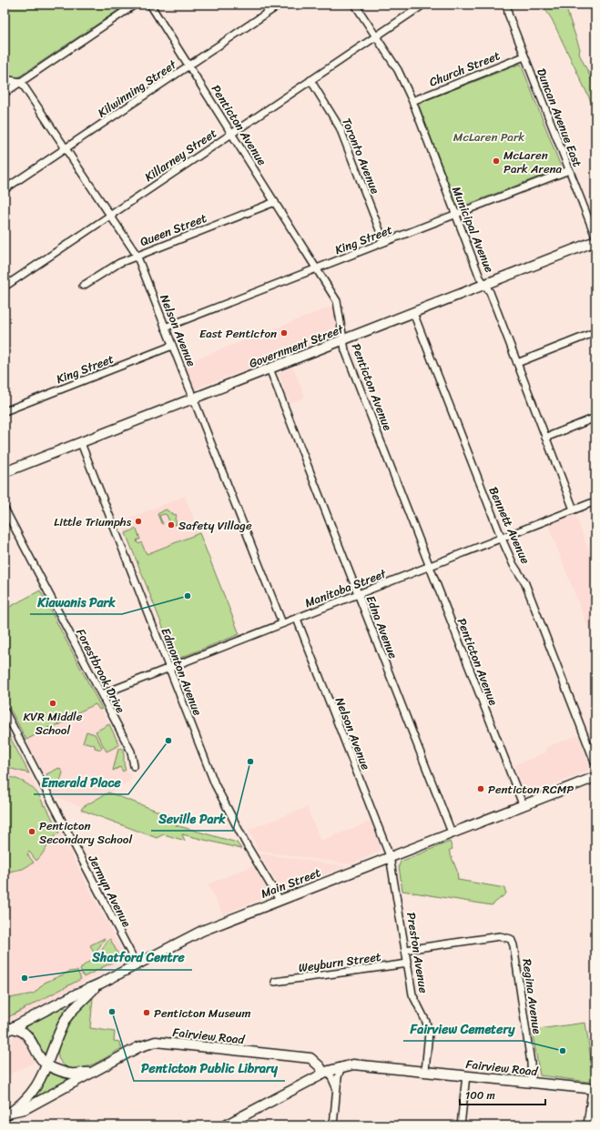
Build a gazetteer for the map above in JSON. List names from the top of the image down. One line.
{"streets":{"main road":["Government Street","Main Street","Fairview Road"],"street":["Church Street","Kilwinning Street","Duncan Avenue East","Penticton Avenue","Killarney Street","Toronto Avenue","Queen Street","Municipal Avenue","King Street","Nelson Avenue","Bennett Avenue","Manitoba Street","Edna Avenue","Forestbrook Drive","Edmonton Avenue","Jermyn Avenue","Preston Avenue","Weyburn Street","Regina Avenue"]},"crossings":[["Church Street","Duncan Avenue East"],["Church Street","Municipal Avenue"],["Kilwinning Street","Penticton Avenue"],["Kilwinning Street","Nelson Avenue"],["Duncan Avenue East","King Street"],["Penticton Avenue","Killarney Street"],["Penticton Avenue","Queen Street"],["Penticton Avenue","King Street"],["Penticton Avenue","Government Street"],["Penticton Avenue","Manitoba Street"],["Penticton Avenue","Main Street"],["Killarney Street","Toronto Avenue"],["Killarney Street","Municipal Avenue"],["Killarney Street","Nelson Avenue"],["Toronto Avenue","King Street"],["Queen Street","Nelson Avenue"],["Municipal Avenue","King Street"],["Municipal Avenue","Government Street"],["Municipal Avenue","Manitoba Street"],["King Street","Nelson Avenue"],["Nelson Avenue","Government Street"],["Nelson Avenue","Manitoba Street"],["Nelson Avenue","Main Street"],["Nelson Avenue","Preston Avenue"],["Government Street","Bennett Avenue"],["Government Street","Edna Avenue"],["Government Street","Edmonton Avenue"],["Bennett Avenue","Manitoba Street"],["Manitoba Street","Edna Avenue"],["Manitoba Street","Forestbrook Drive"],["Manitoba Street","Edmonton Avenue"],["Edna Avenue","Main Street"],["Edmonton Avenue","Main Street"],["Main Street","Jermyn Avenue"],["Main Street","Preston Avenue"],["Preston Avenue","Weyburn Street"],["Preston Avenue","Regina Avenue"],["Preston Avenue","Fairview Road"],["Regina Avenue","Fairview Road"]],"parks":["McLaren Park"],"places":["McLaren Park Arena","East Penticton","Little Triumphs","Safety Village","Kiawanis Park","KVR Middle School","Emerald Place","Seville Park","Penticton RCMP","Penticton Secondary School","Shatford Centre","Penticton Public Library","Penticton Museum","Fairview Cemetery"],"scale_bar":"100 m"}
